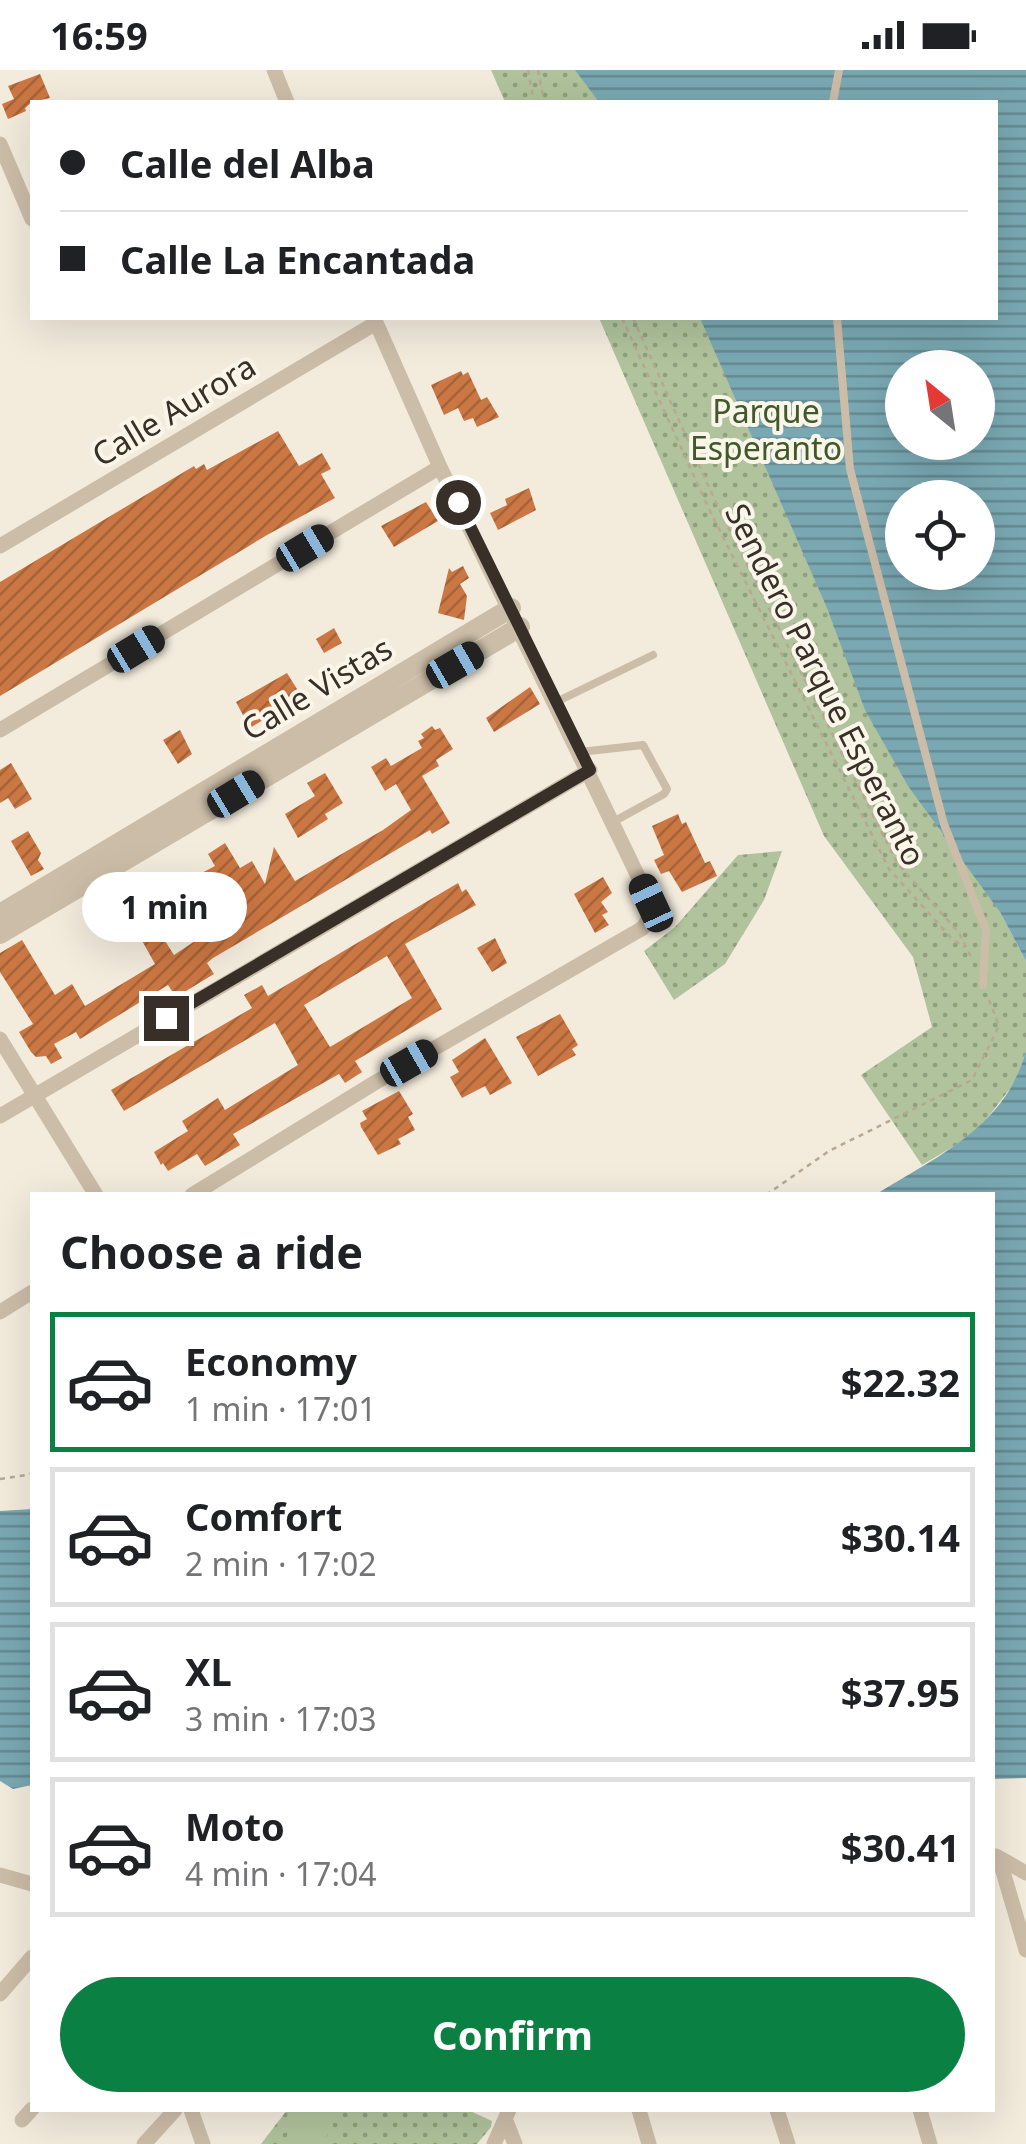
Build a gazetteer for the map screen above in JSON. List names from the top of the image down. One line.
{"streets":{"street":["Calle Aurora","Calle Vistas"],"path":["Sendero Parque Esperanto"]},"parks":["Parque Esperanto"],"north":"top left","page":{"status":"16:59","banner":["Calle del Alba","Calle La Encantada"],"bubble":"1 min","heading":"Choose a ride","list":[{"name":"Economy","note":"1 min · 17:01","value":"$22.32"},{"name":"Comfort","note":"2 min · 17:02","value":"$30.14"},{"name":"XL","note":"3 min · 17:03","value":"$37.95"},{"name":"Moto","note":"4 min · 17:04","value":"$30.41"}],"buttons":"Confirm"}}
